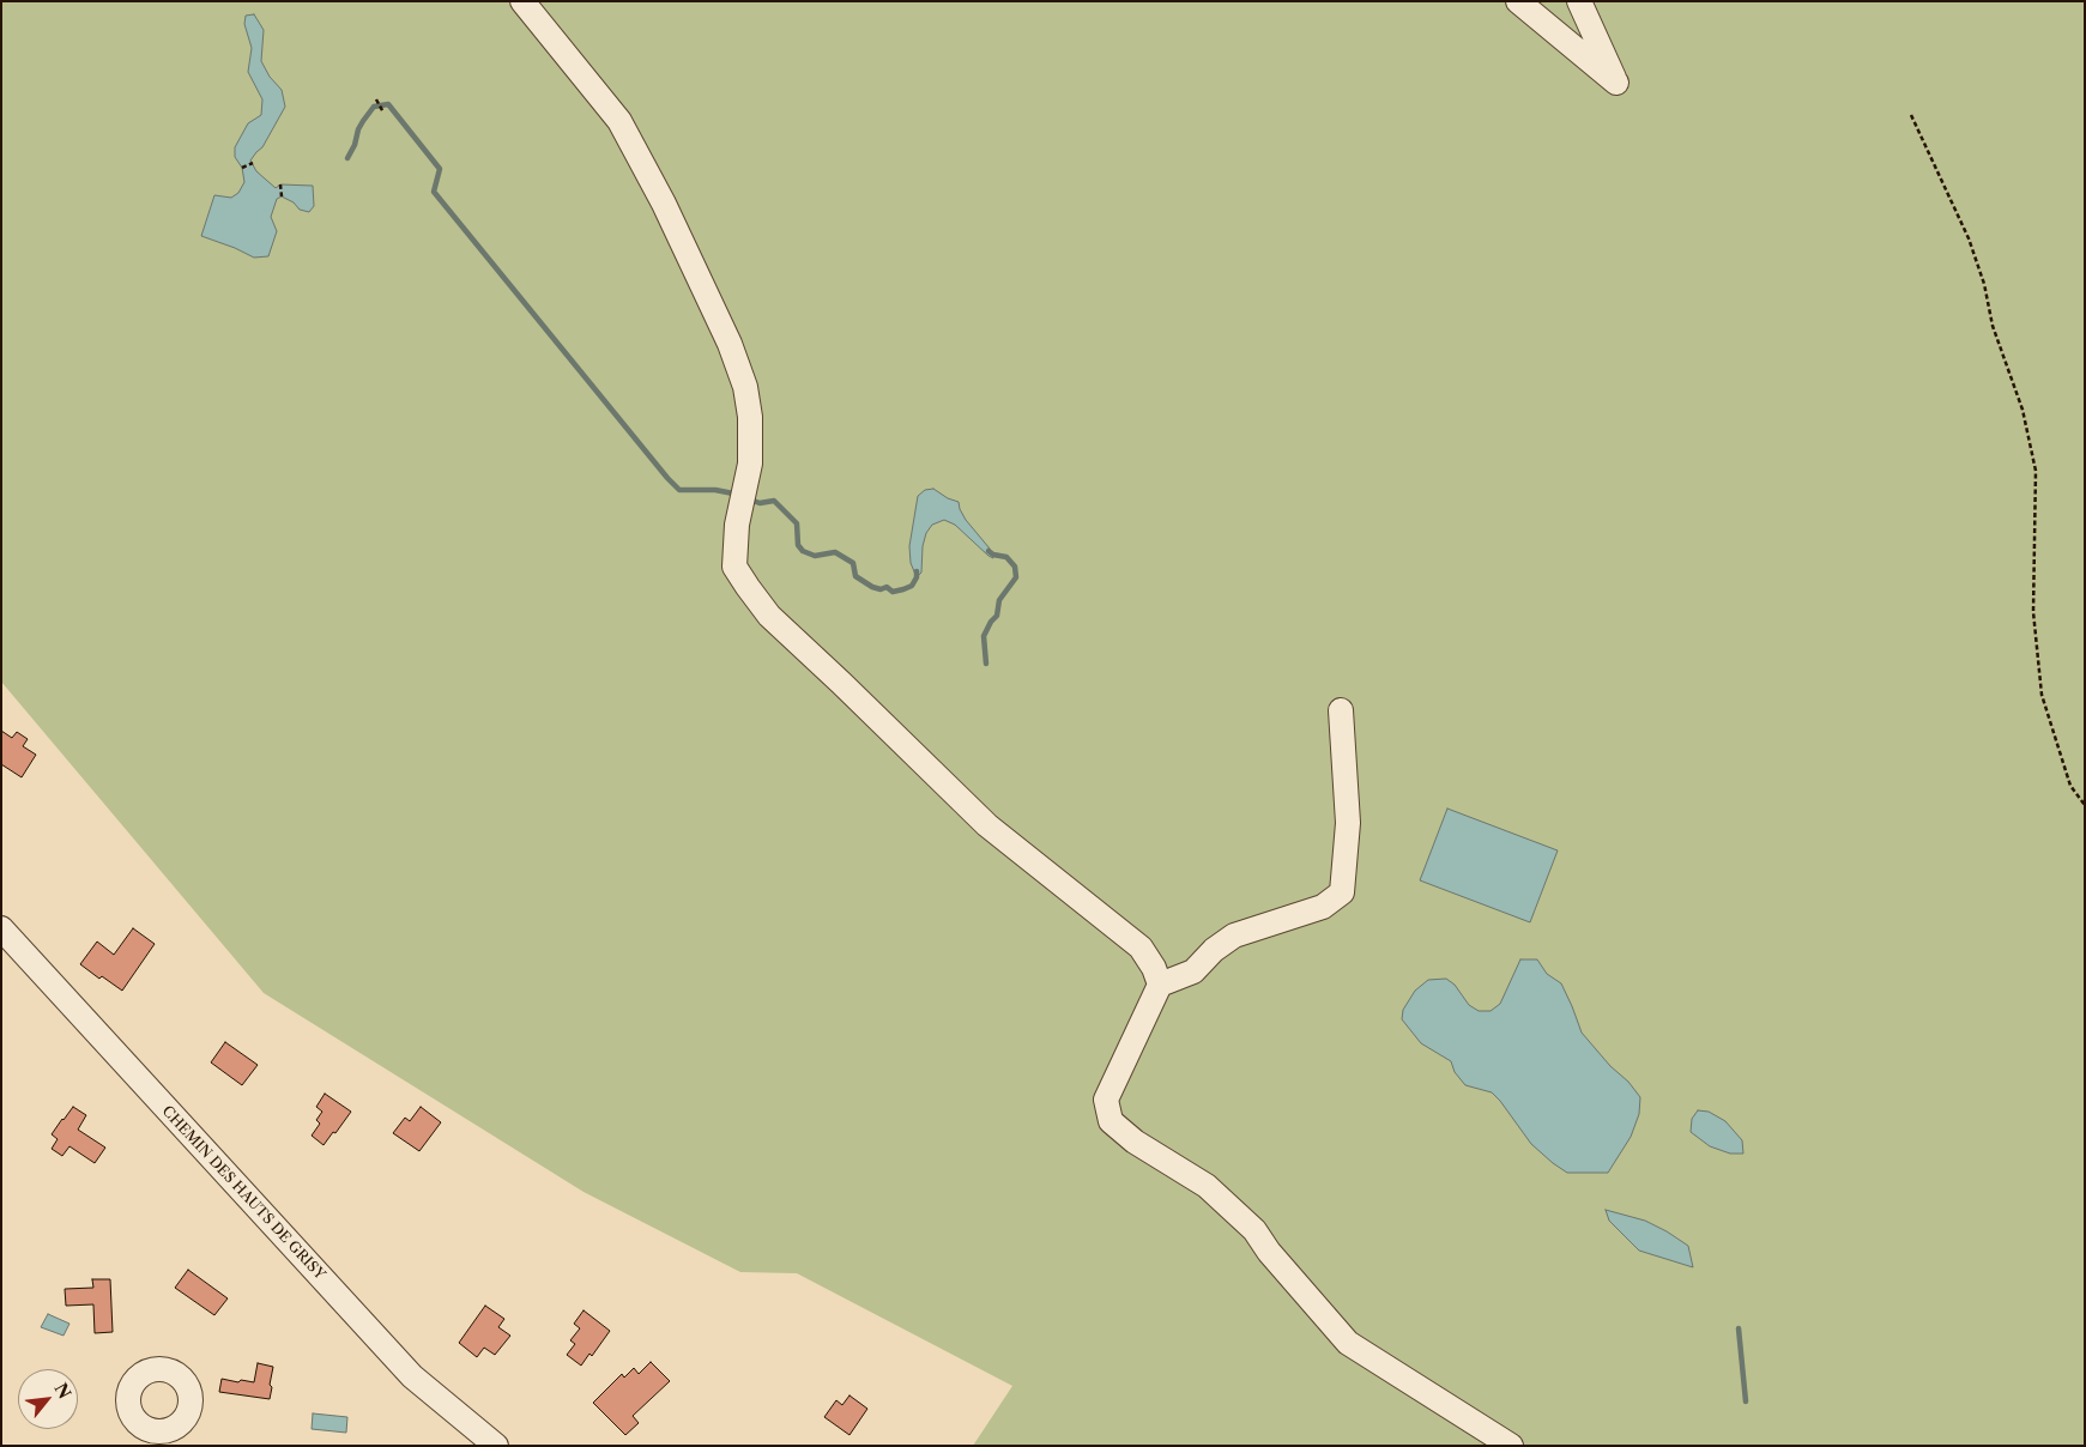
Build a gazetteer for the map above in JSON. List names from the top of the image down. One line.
{"streets":{"street":["CHEMIN DES HAUTS DE GRISY"]},"north":"top right"}
